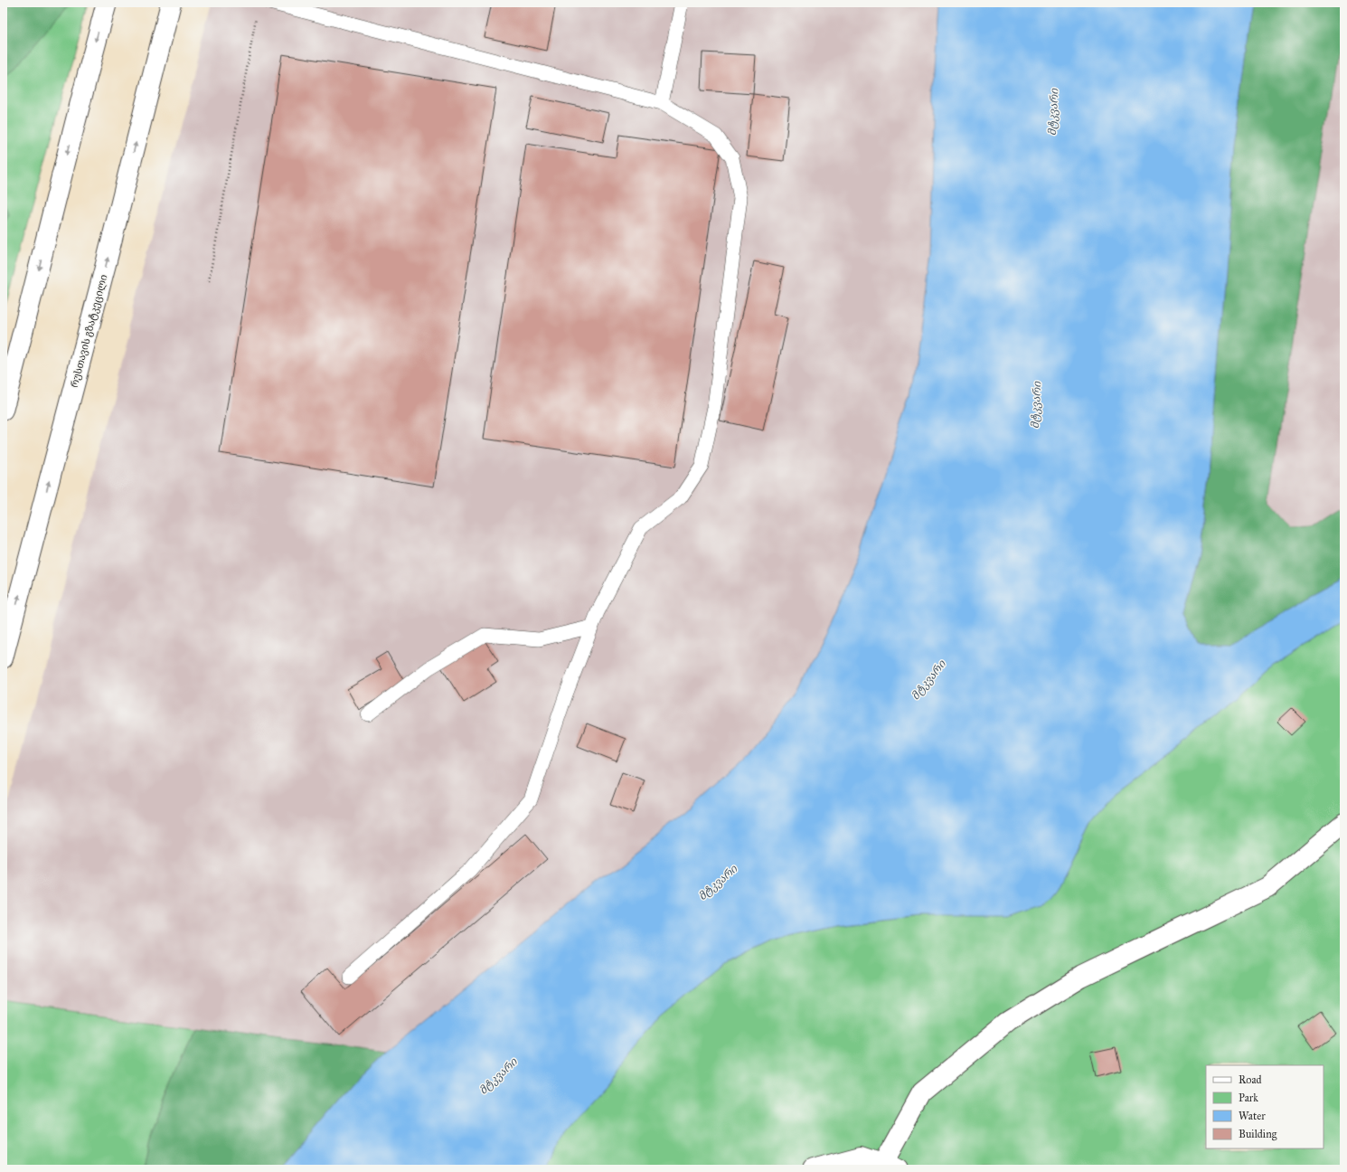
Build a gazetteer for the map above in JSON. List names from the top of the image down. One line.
{"streets":{"main road":["რუსთავის გზატკეცილი"]},"water":["მტკვარი"],"legend":["Road","Park","Water","Building"]}
